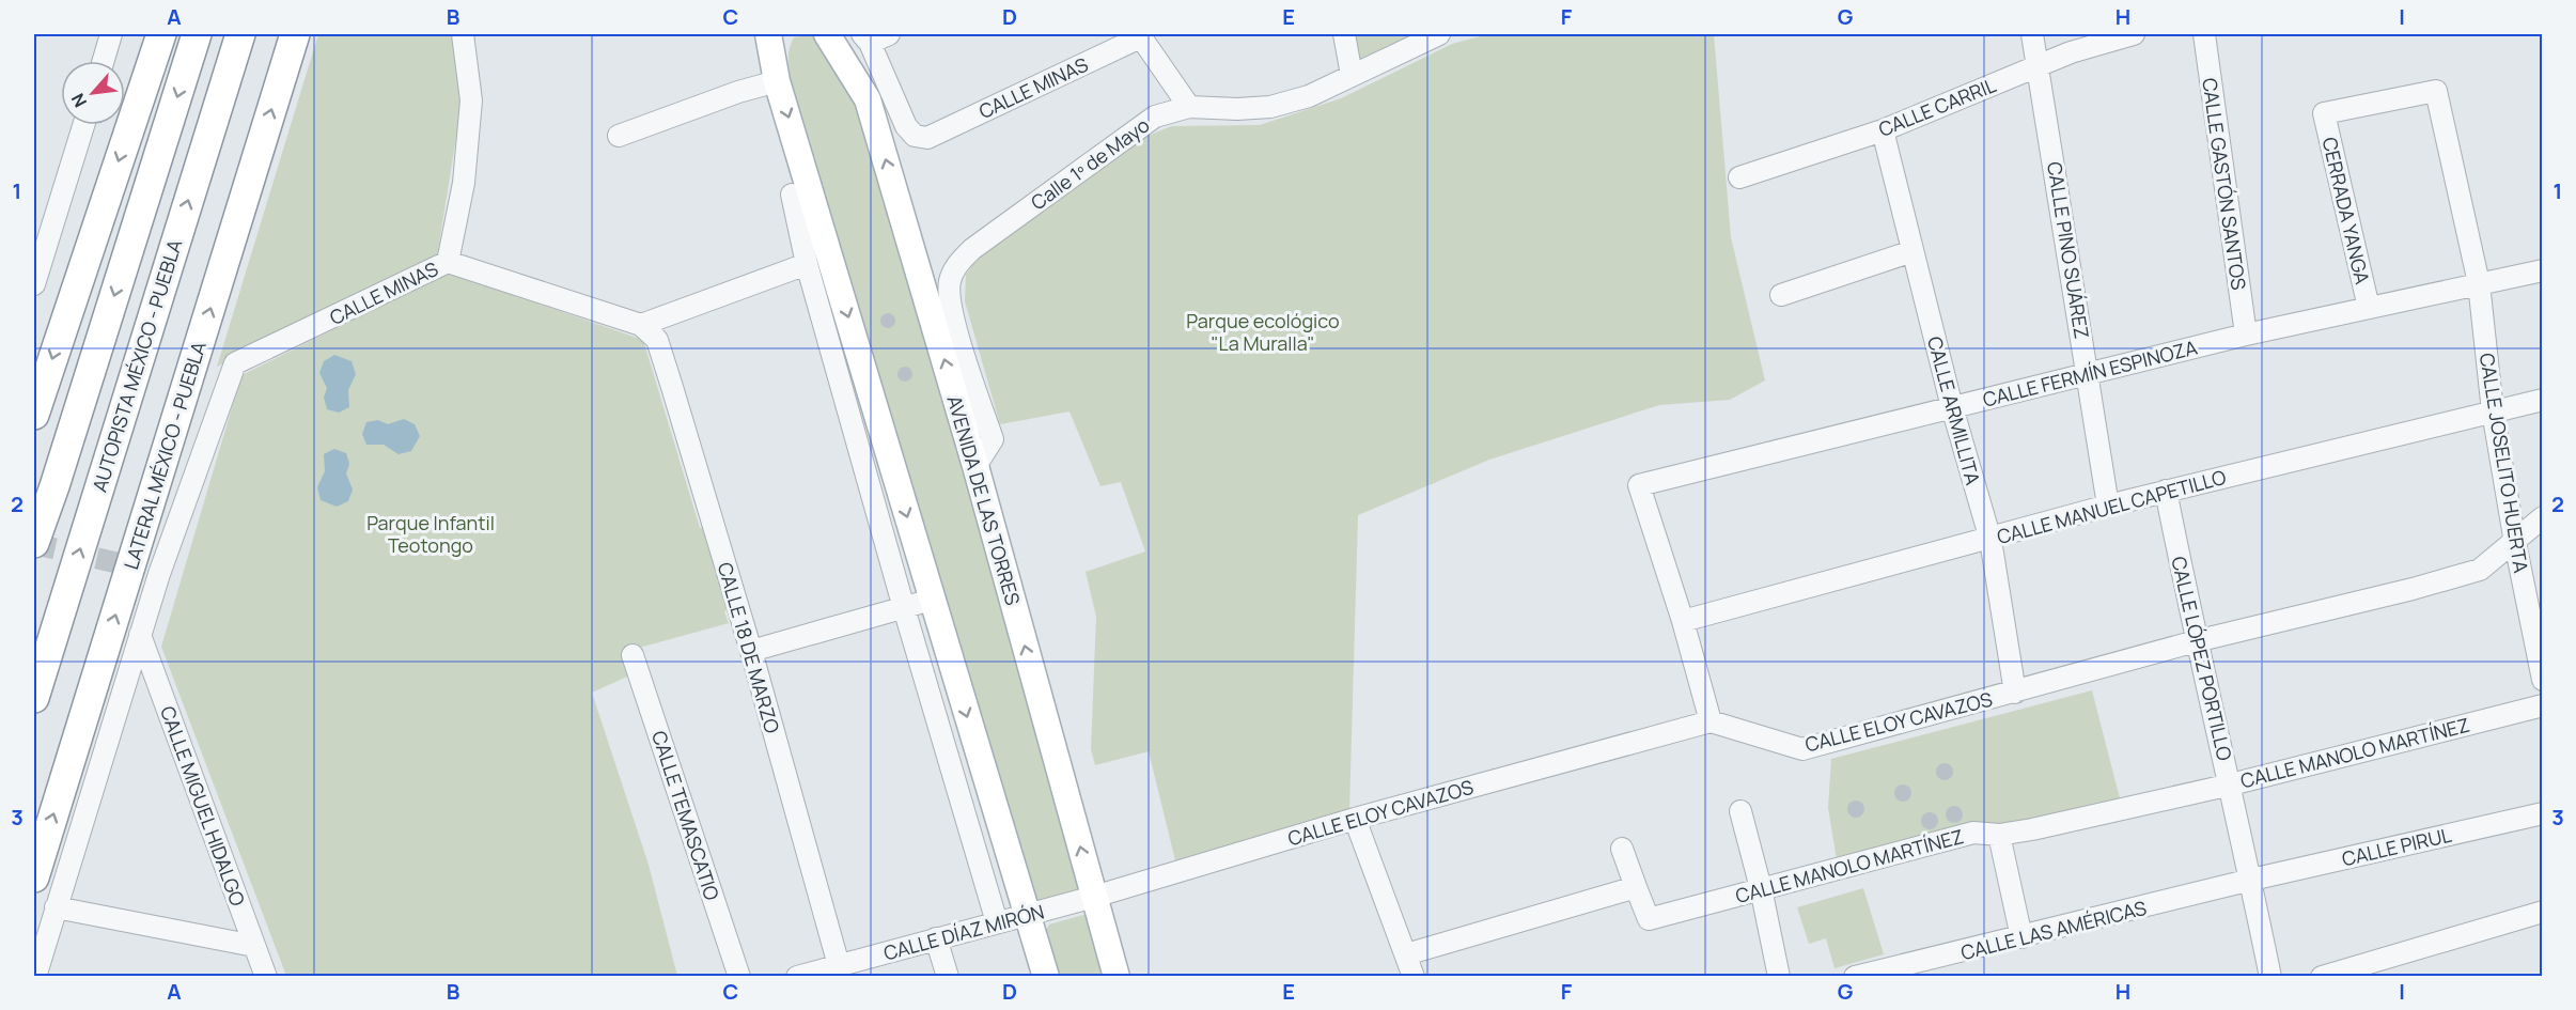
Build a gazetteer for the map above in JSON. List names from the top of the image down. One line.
{"streets":{"highway":["AUTOPISTA MÉXICO - PUEBLA","LATERAL MÉXICO - PUEBLA"],"main road":["AVENIDA DE LAS TORRES"],"street":["CALLE MINAS","CALLE CARRIL","Calle 1º de Mayo","CALLE GASTÓN SANTOS","CERRADA YANGA","CALLE PINO SUÁREZ","CALLE FERMÍN ESPINOZA","CALLE ARMILLITA","CALLE JOSELITO HUERTA","CALLE MANUEL CAPETILLO","CALLE 18 DE MARZO","CALLE LÓPEZ PORTILLO","CALLE ELOY CAVAZOS","CALLE MANOLO MARTÍNEZ","CALLE MIGUEL HIDALGO","CALLE TEMASCATIO","CALLE PIRUL","CALLE LAS AMÉRICAS","CALLE DÍAZ MIRÓN"]},"crossings":[["CALLE MINAS","CALLE 18 DE MARZO"],["CALLE MINAS","CALLE MIGUEL HIDALGO"],["CALLE CARRIL","CALLE PINO SUÁREZ"],["CALLE CARRIL","CALLE ARMILLITA"],["Calle 1º de Mayo","AVENIDA DE LAS TORRES"],["CALLE GASTÓN SANTOS","CALLE FERMÍN ESPINOZA"],["CERRADA YANGA","CALLE FERMÍN ESPINOZA"],["CERRADA YANGA","CALLE JOSELITO HUERTA"],["CALLE PINO SUÁREZ","CALLE FERMÍN ESPINOZA"],["CALLE PINO SUÁREZ","CALLE MANUEL CAPETILLO"],["CALLE FERMÍN ESPINOZA","CALLE ARMILLITA"],["CALLE FERMÍN ESPINOZA","CALLE JOSELITO HUERTA"],["CALLE FERMÍN ESPINOZA","CALLE MANUEL CAPETILLO"],["CALLE ARMILLITA","CALLE MANUEL CAPETILLO"],["CALLE ARMILLITA","CALLE ELOY CAVAZOS"],["CALLE JOSELITO HUERTA","CALLE MANUEL CAPETILLO"],["CALLE JOSELITO HUERTA","CALLE ELOY CAVAZOS"],["AVENIDA DE LAS TORRES","CALLE ELOY CAVAZOS"],["AVENIDA DE LAS TORRES","CALLE DÍAZ MIRÓN"],["CALLE MANUEL CAPETILLO","CALLE LÓPEZ PORTILLO"],["CALLE 18 DE MARZO","CALLE DÍAZ MIRÓN"],["CALLE LÓPEZ PORTILLO","CALLE ELOY CAVAZOS"],["CALLE LÓPEZ PORTILLO","CALLE MANOLO MARTÍNEZ"],["CALLE LÓPEZ PORTILLO","CALLE PIRUL"],["CALLE LÓPEZ PORTILLO","CALLE LAS AMÉRICAS"],["CALLE ELOY CAVAZOS","CALLE DÍAZ MIRÓN"],["CALLE PIRUL","CALLE LAS AMÉRICAS"]],"parks":["Parque ecológico \"La Muralla\"","Parque Infantil Teotongo"],"north":"bottom left","grid":{"columns":["A","B","C","D","E","F","G","H","I"],"rows":["1","2","3"]}}
